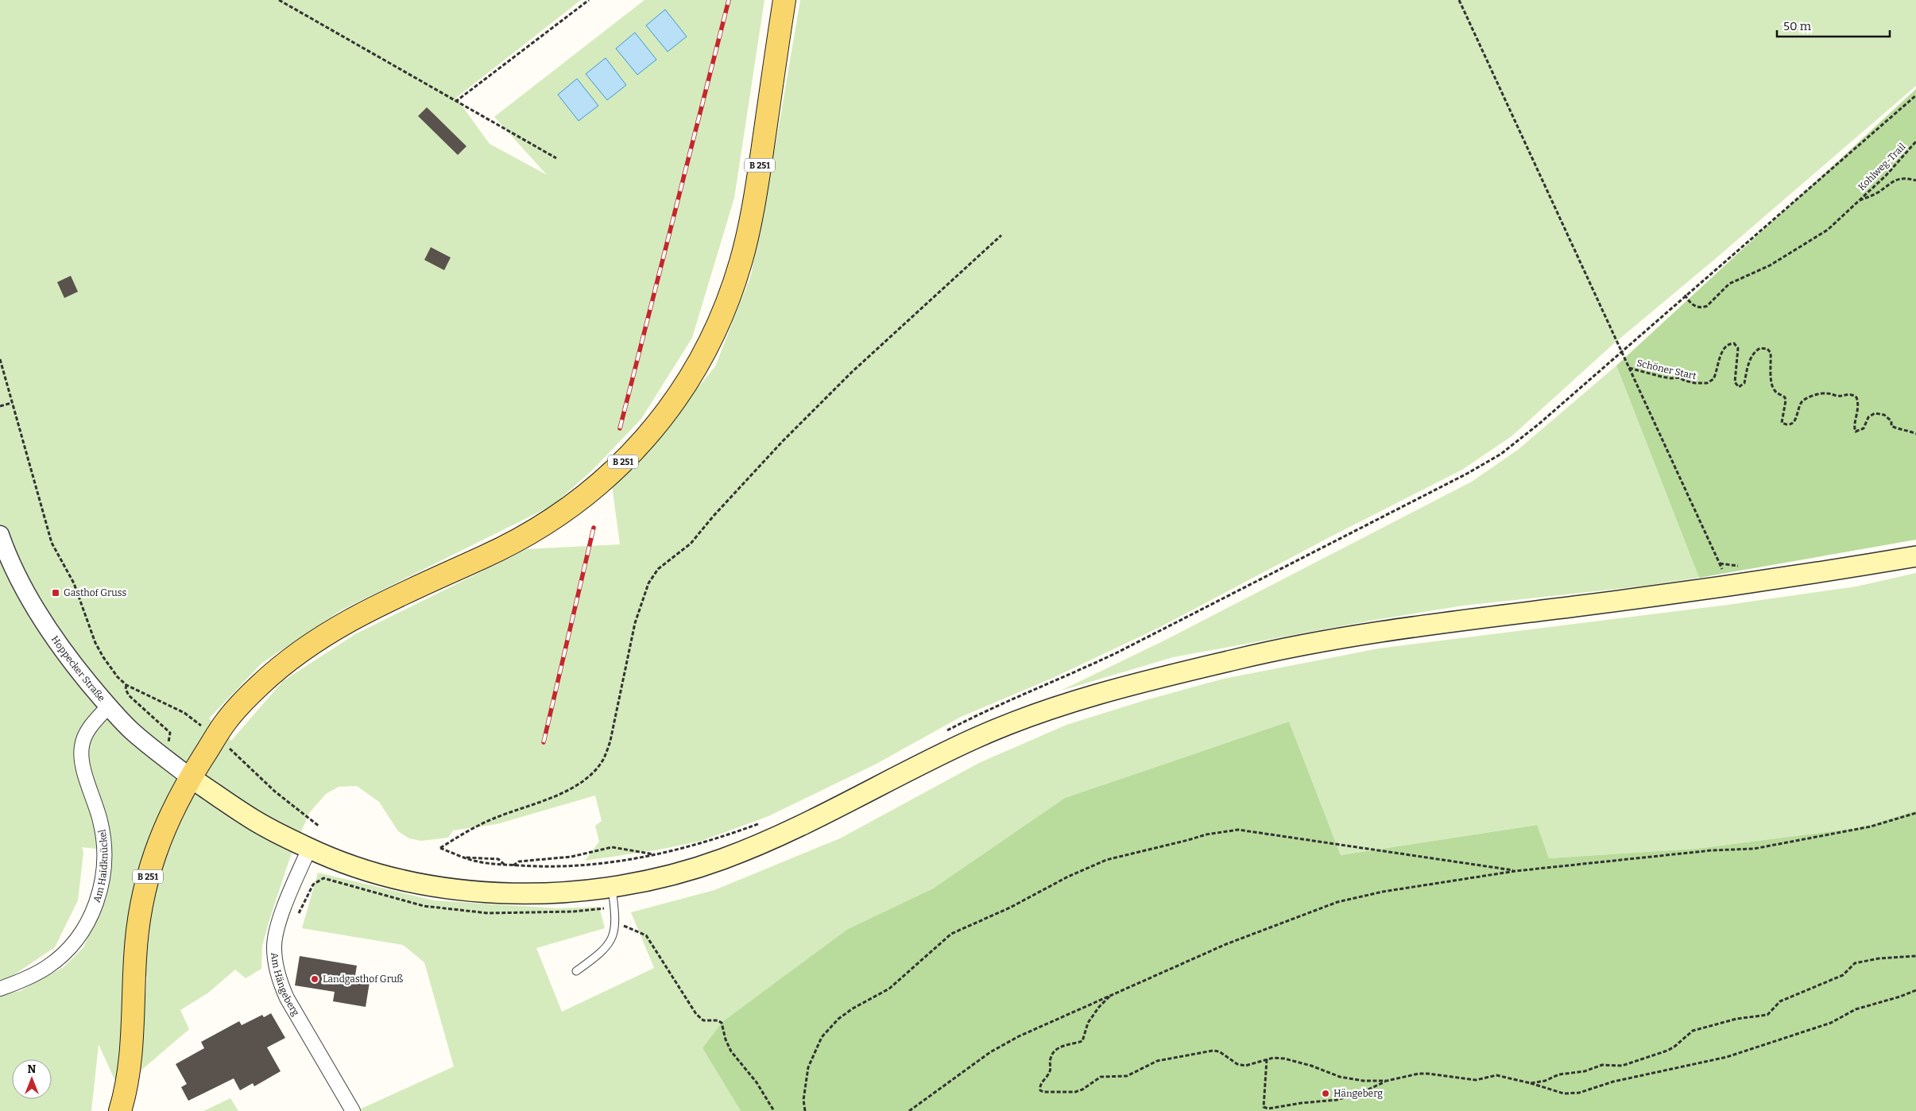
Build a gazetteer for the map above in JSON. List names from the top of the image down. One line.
{"streets":{"main road":["B 251"],"street":["Hoppecker Straße","Am Haidknückel","Am Hängeberg"],"path":["Kohlweg-Trail","Schöner Start"]},"crossings":[["B 251","Hoppecker Straße"],["Hoppecker Straße","Am Haidknückel"]],"places":{"transit":["Gasthof Gruss"],"other":["Landgasthof Gruß","Hängeberg"]},"scale_bar":"50 m","north":"top"}
